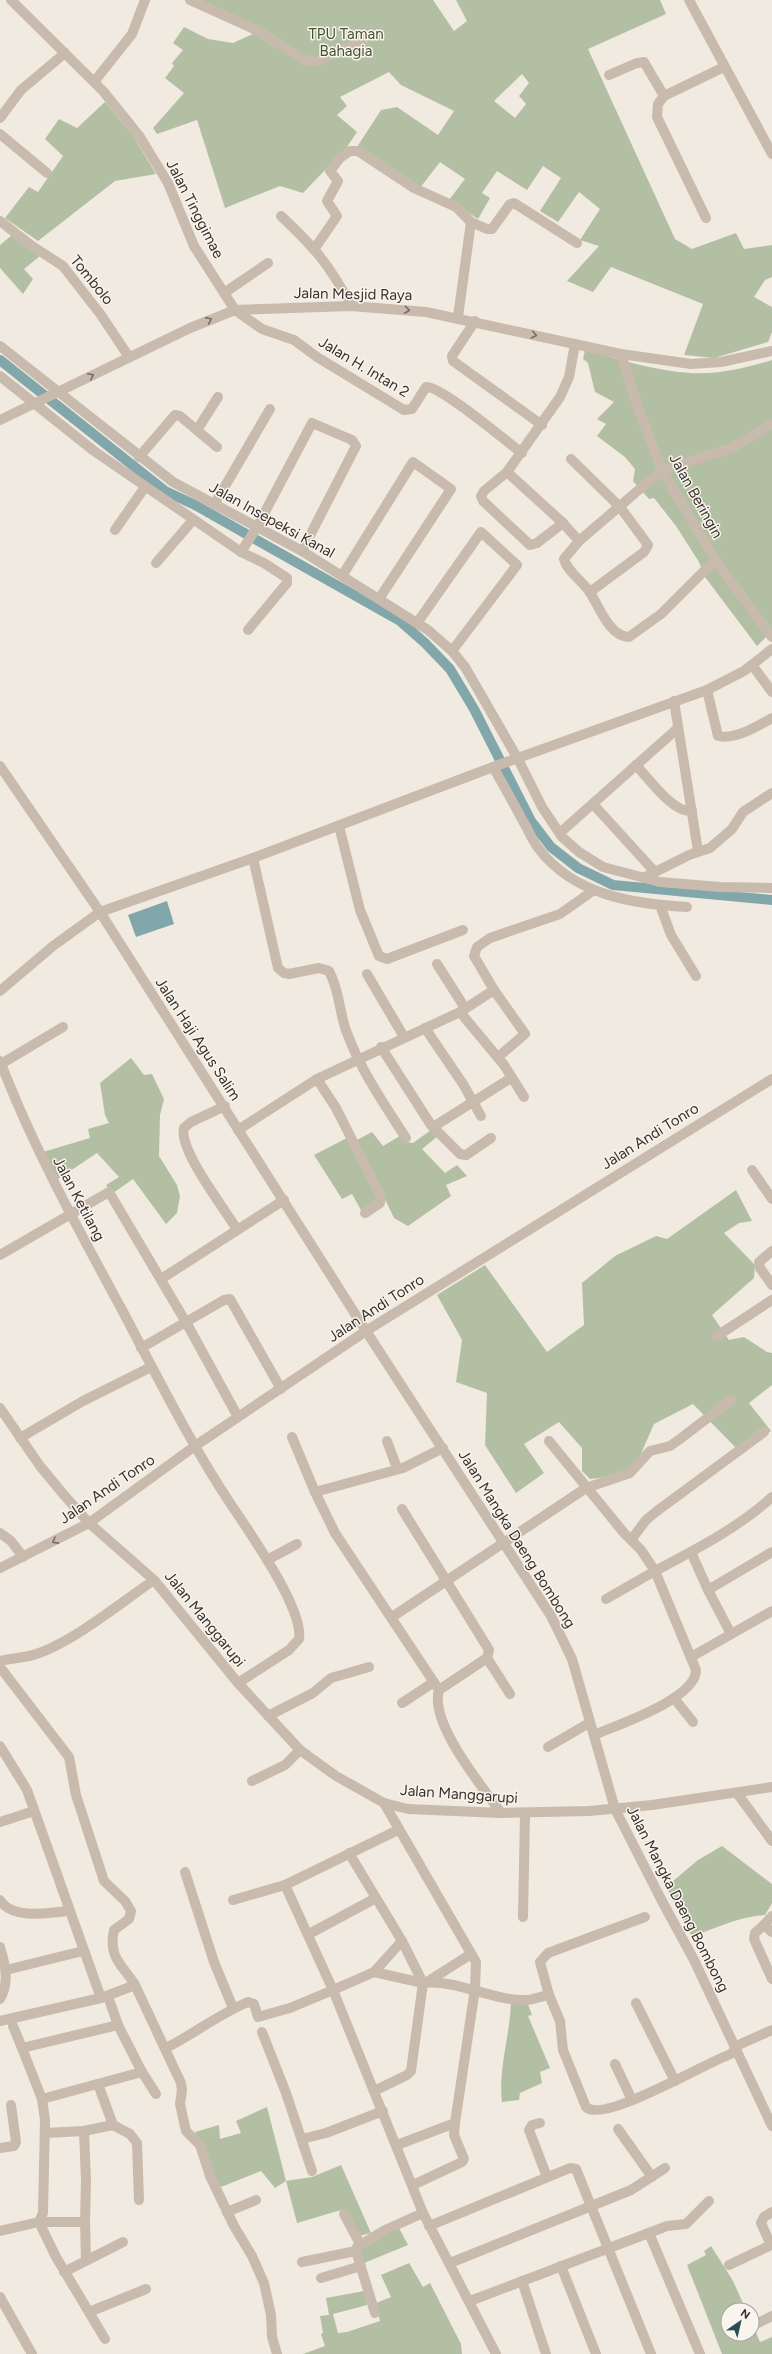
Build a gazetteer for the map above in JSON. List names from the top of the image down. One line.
{"streets":{"street":["Jalan Tinggimae","Tombolo","Jalan Mesjid Raya","Jalan H. Intan 2","Jalan Beringin","Jalan Insepeksi Kanal","Jalan Haji Agus Salim","Jalan Andi Tonro","Jalan Ketilang","Jalan Mangka Daeng Bombong","Jalan Manggarupi"]},"crossings":[["Jalan Tinggimae","Jalan Mesjid Raya"],["Jalan Tinggimae","Jalan H. Intan 2"],["Tombolo","Jalan Mesjid Raya"],["Jalan Mesjid Raya","Jalan H. Intan 2"],["Jalan Mesjid Raya","Jalan Beringin"],["Jalan Mesjid Raya","Jalan Insepeksi Kanal"],["Jalan Haji Agus Salim","Jalan Andi Tonro"],["Jalan Haji Agus Salim","Jalan Mangka Daeng Bombong"],["Jalan Andi Tonro","Jalan Ketilang"],["Jalan Andi Tonro","Jalan Mangka Daeng Bombong"],["Jalan Andi Tonro","Jalan Manggarupi"],["Jalan Ketilang","Jalan Manggarupi"],["Jalan Mangka Daeng Bombong","Jalan Manggarupi"]],"one_way":["Jalan Mesjid Raya"],"parks":["TPU Taman Bahagia"],"north":"top right"}
